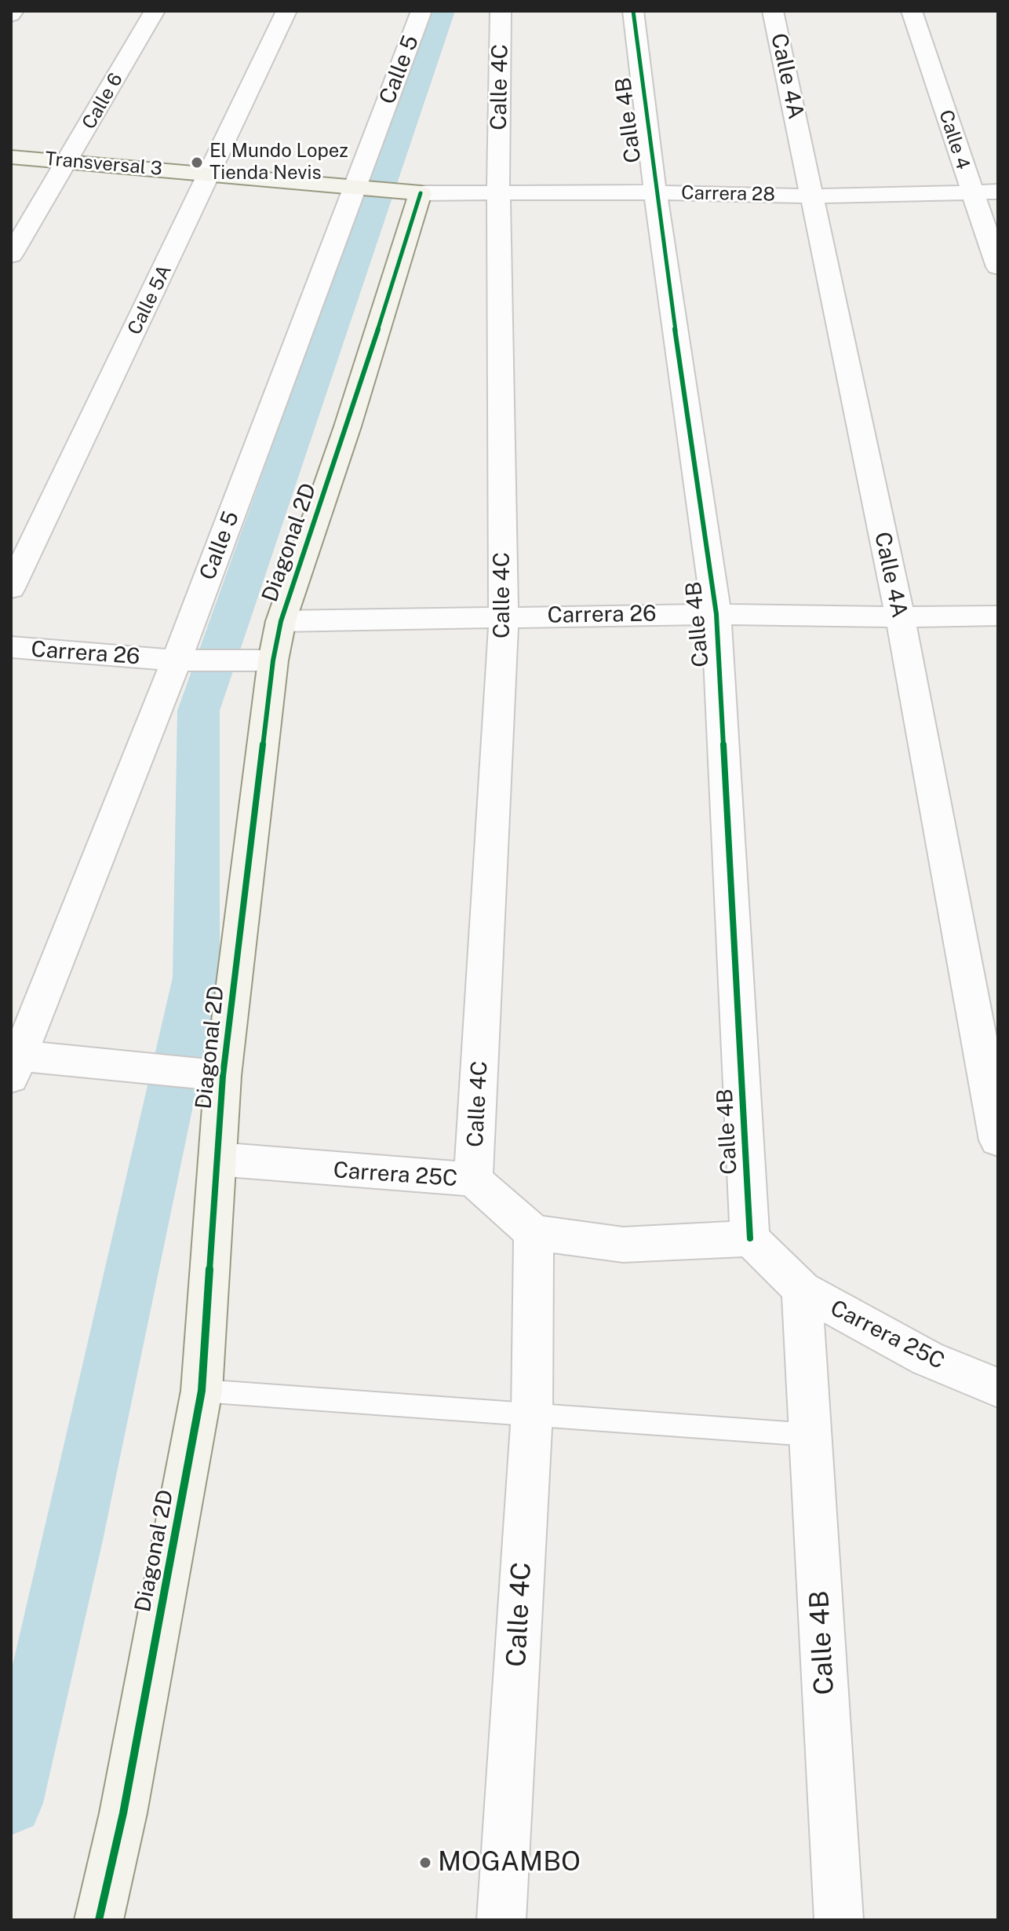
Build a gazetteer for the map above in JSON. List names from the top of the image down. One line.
{"streets":{"street":["Calle 5","Calle 4A","Calle 4C","Calle 6","Calle 4B","Calle 4","Transversal 3","Carrera 28","Calle 5A","Diagonal 2D","Carrera 26","Carrera 25C"]},"crossings":[["Calle 5","Transversal 3"],["Calle 5","Carrera 26"],["Calle 4A","Carrera 28"],["Calle 4A","Carrera 26"],["Calle 4C","Carrera 28"],["Calle 4C","Carrera 26"],["Calle 4C","Carrera 25C"],["Calle 6","Transversal 3"],["Calle 4B","Carrera 28"],["Calle 4B","Carrera 26"],["Calle 4B","Carrera 25C"],["Calle 4","Carrera 28"],["Transversal 3","Carrera 28"],["Transversal 3","Calle 5A"],["Transversal 3","Diagonal 2D"],["Carrera 28","Diagonal 2D"],["Diagonal 2D","Carrera 26"],["Diagonal 2D","Carrera 25C"]],"places":["El Mundo Lopez Tienda Nevis","MOGAMBO"]}
